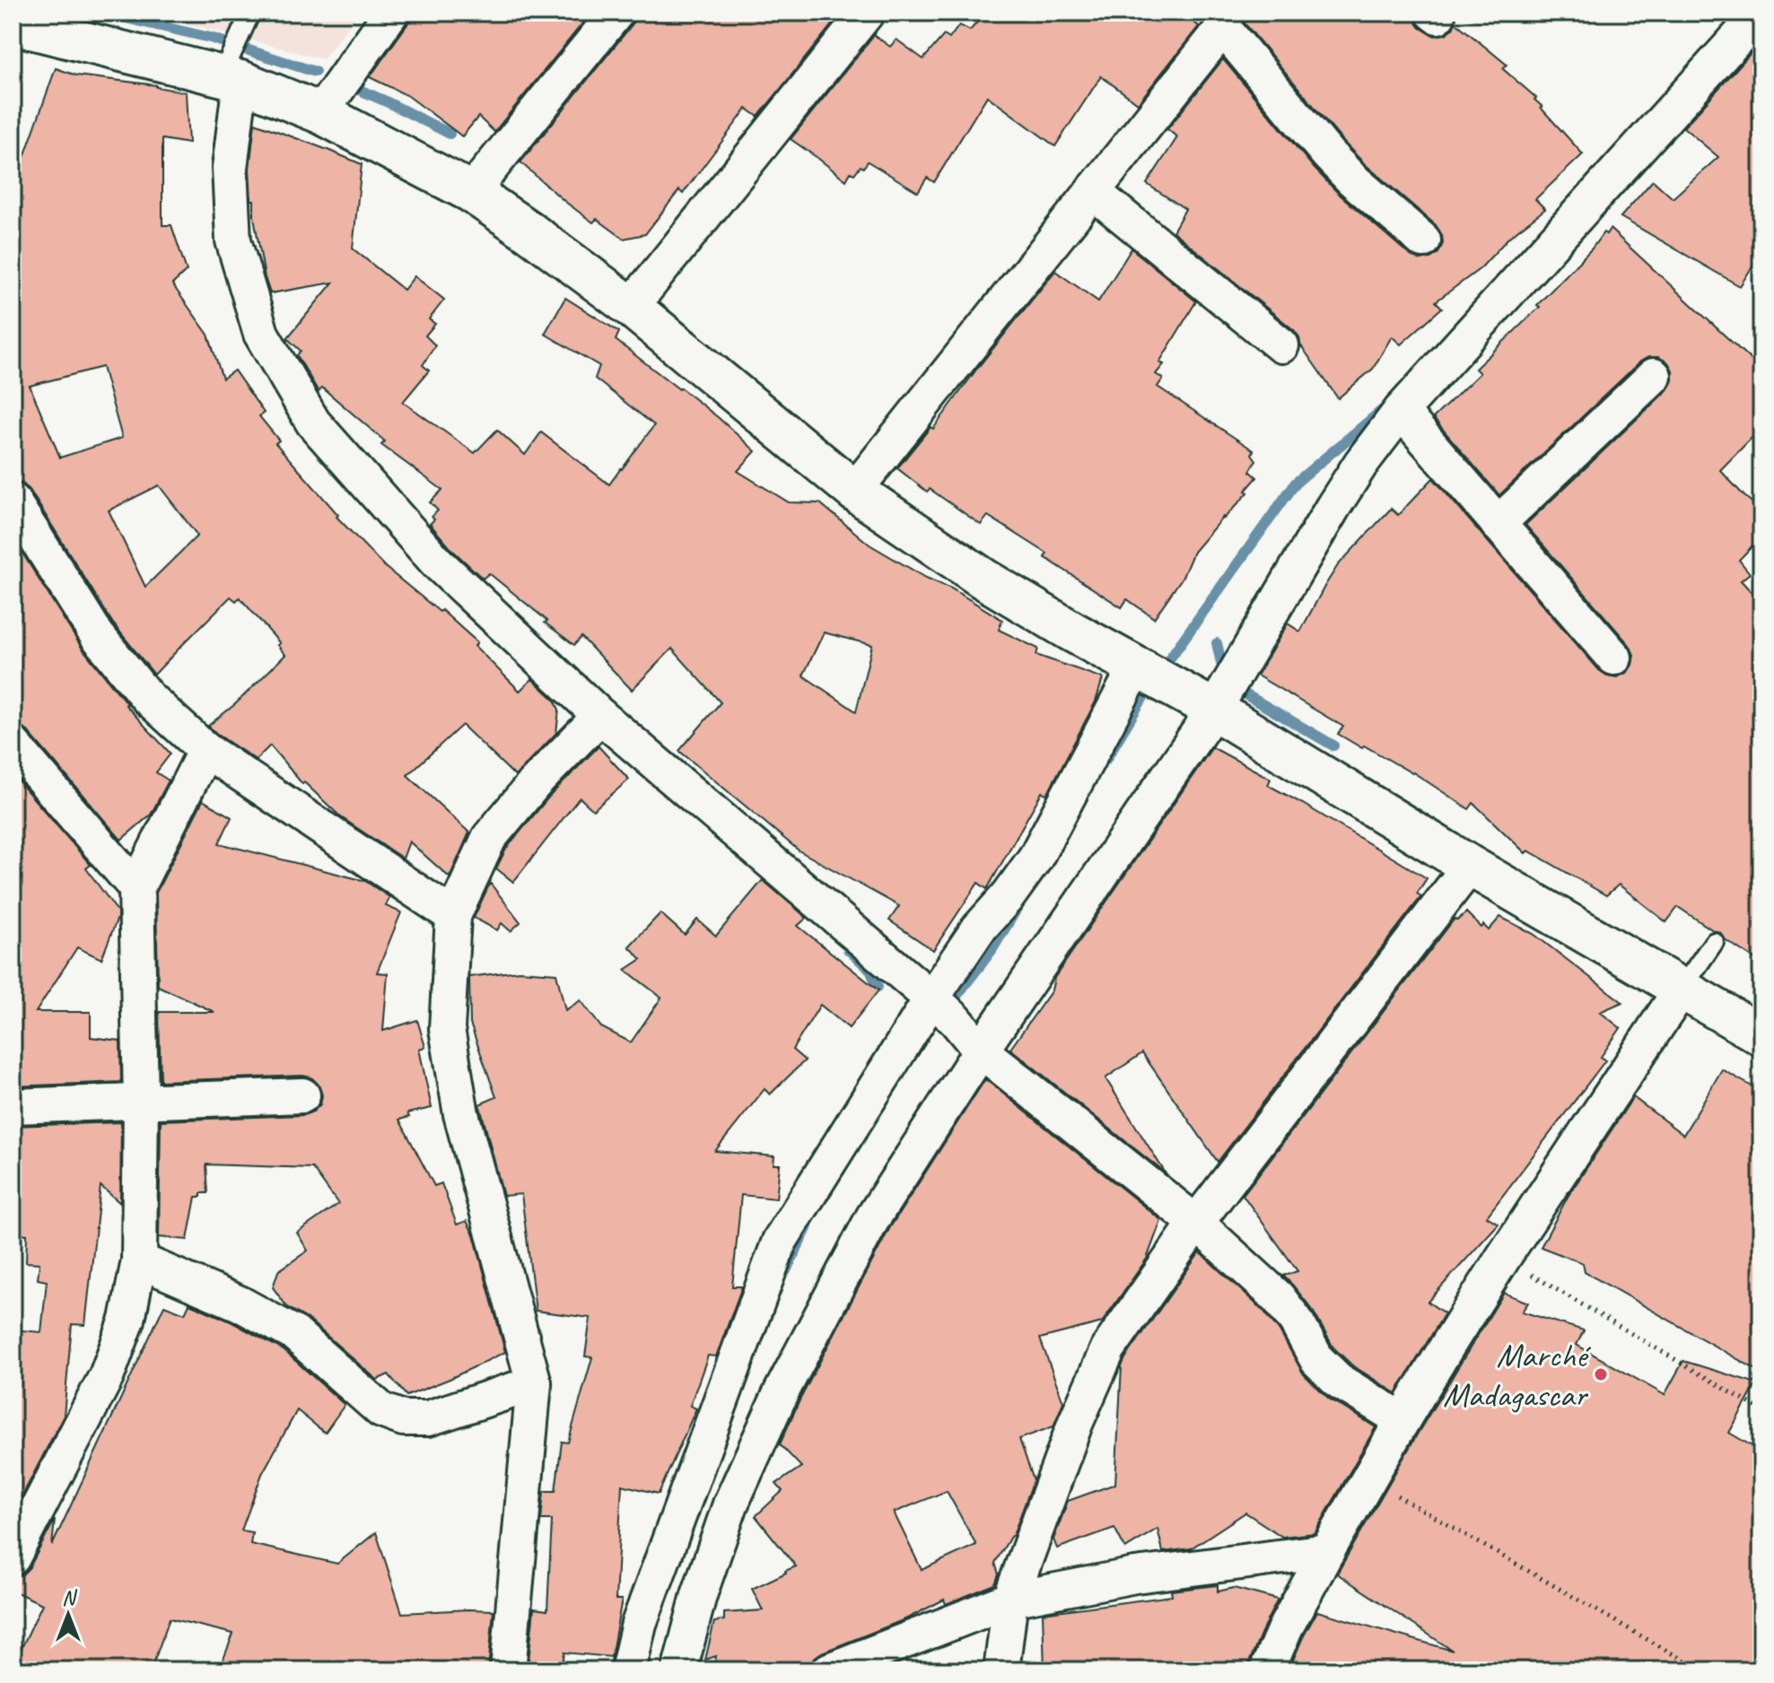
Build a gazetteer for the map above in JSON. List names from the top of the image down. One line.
{"places":["Marché Madagascar"],"north":"top"}
